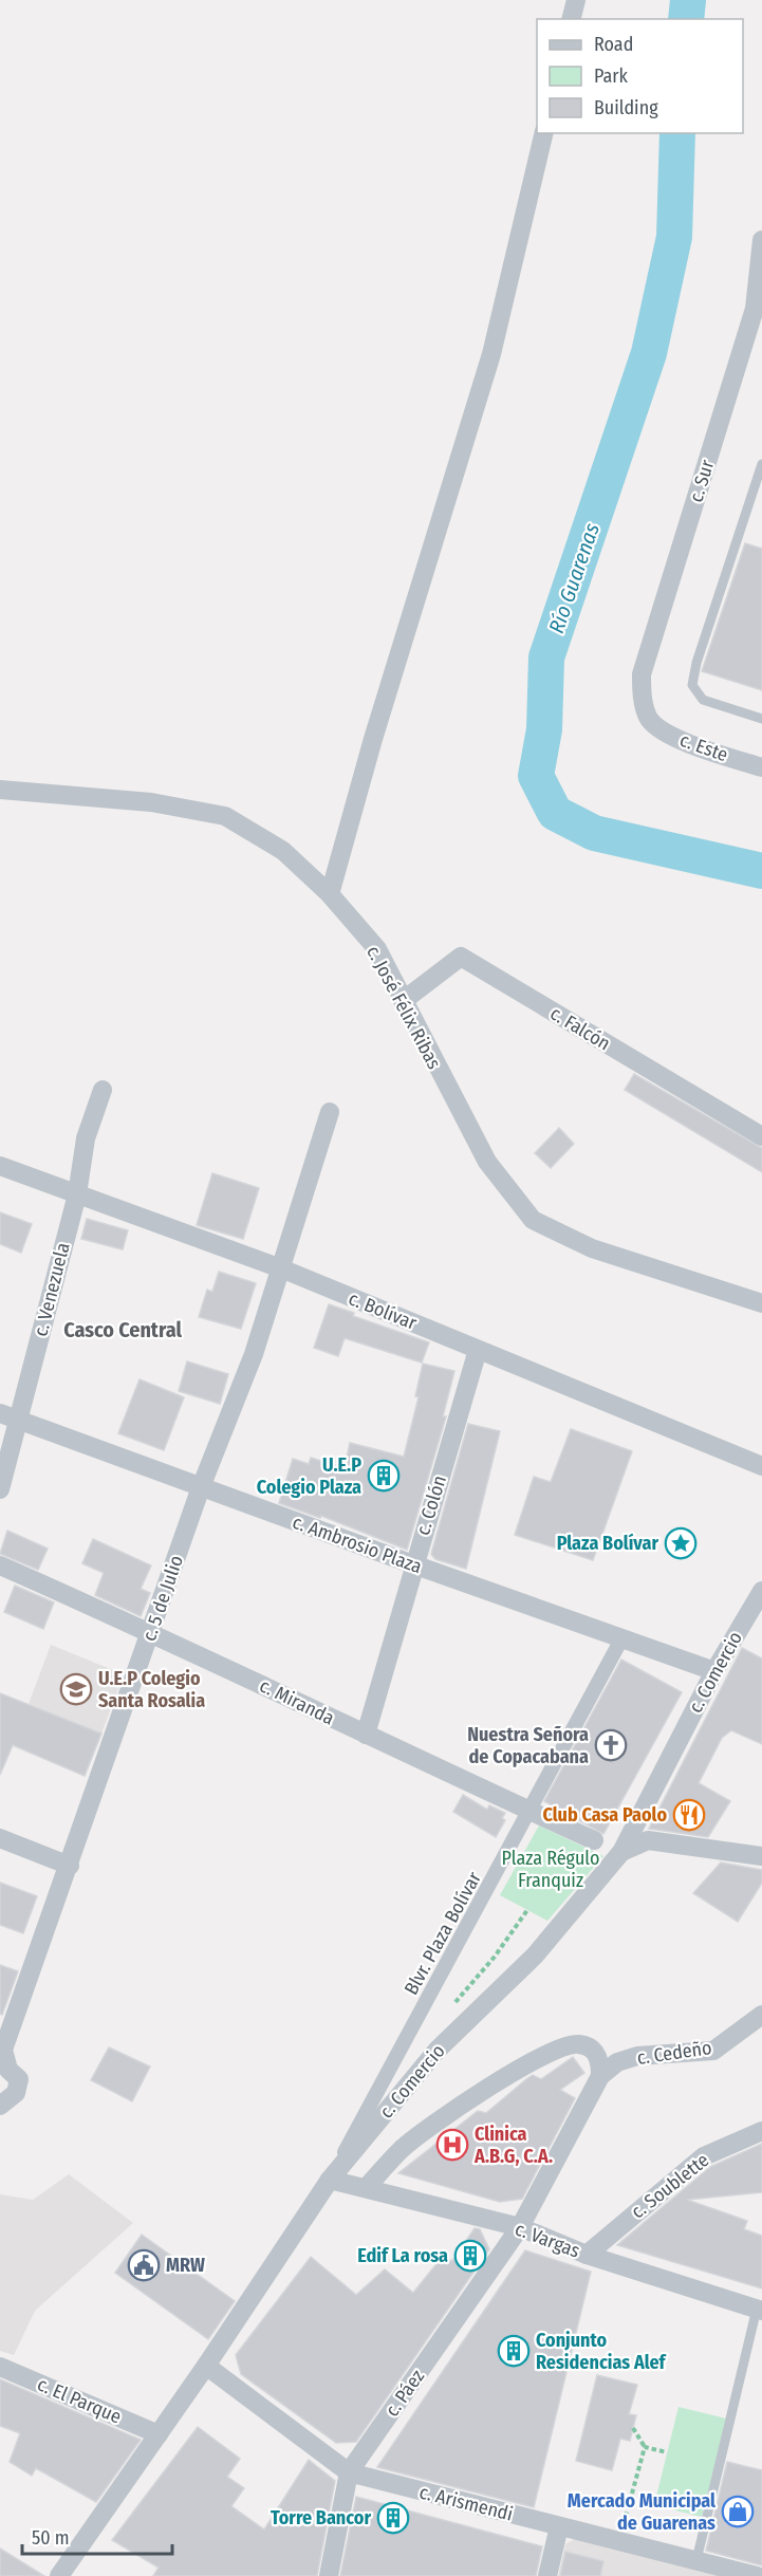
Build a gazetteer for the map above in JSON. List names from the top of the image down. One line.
{"streets":{"street":["c. Sur","c. Este","c. José Félix Ribas","c. Falcón","c. Venezuela","c. Bolívar","c. Colón","c. Ambrosio Plaza","c. 5 de Julio","c. Comercio","c. Miranda","Blvr. Plaza Bolívar","c. Cedeño","c. Soublette","c. Vargas","c. Páez","c. El Parque","c. Arismendi"]},"crossings":[["c. Sur","c. Este"],["c. José Félix Ribas","c. Falcón"],["c. Venezuela","c. Bolívar"],["c. Venezuela","c. Ambrosio Plaza"],["c. Bolívar","c. Colón"],["c. Bolívar","c. 5 de Julio"],["c. Colón","c. Ambrosio Plaza"],["c. Colón","c. Miranda"],["c. Ambrosio Plaza","c. 5 de Julio"],["c. Ambrosio Plaza","c. Comercio"],["c. Ambrosio Plaza","Blvr. Plaza Bolívar"],["c. 5 de Julio","c. Miranda"],["c. Comercio","Blvr. Plaza Bolívar"],["c. Comercio","c. Vargas"],["c. Comercio","c. El Parque"],["c. Comercio","c. Arismendi"],["c. Miranda","Blvr. Plaza Bolívar"],["Blvr. Plaza Bolívar","c. Vargas"],["c. Soublette","c. Vargas"],["c. Vargas","c. Páez"],["c. Páez","c. Arismendi"]],"districts":["Casco Central"],"water":["Río Guarenas"],"parks":["Plaza Régulo Franquiz"],"places":{"building":["U.E.P Colegio Plaza","Edif La rosa","Conjunto Residencias Alef","Torre Bancor"],"place":["Plaza Bolívar"],"school or university":["U.E.P Colegio Santa Rosalia"],"church":["Nuestra Señora de Copacabana"],"restaurant":["Club Casa Paolo"],"hospital":["Clinica A.B.G, C.A."],"public building":["MRW"],"shop":["Mercado Municipal de Guarenas"]},"legend":["Road","Park","Building"],"scale_bar":"50 m"}
